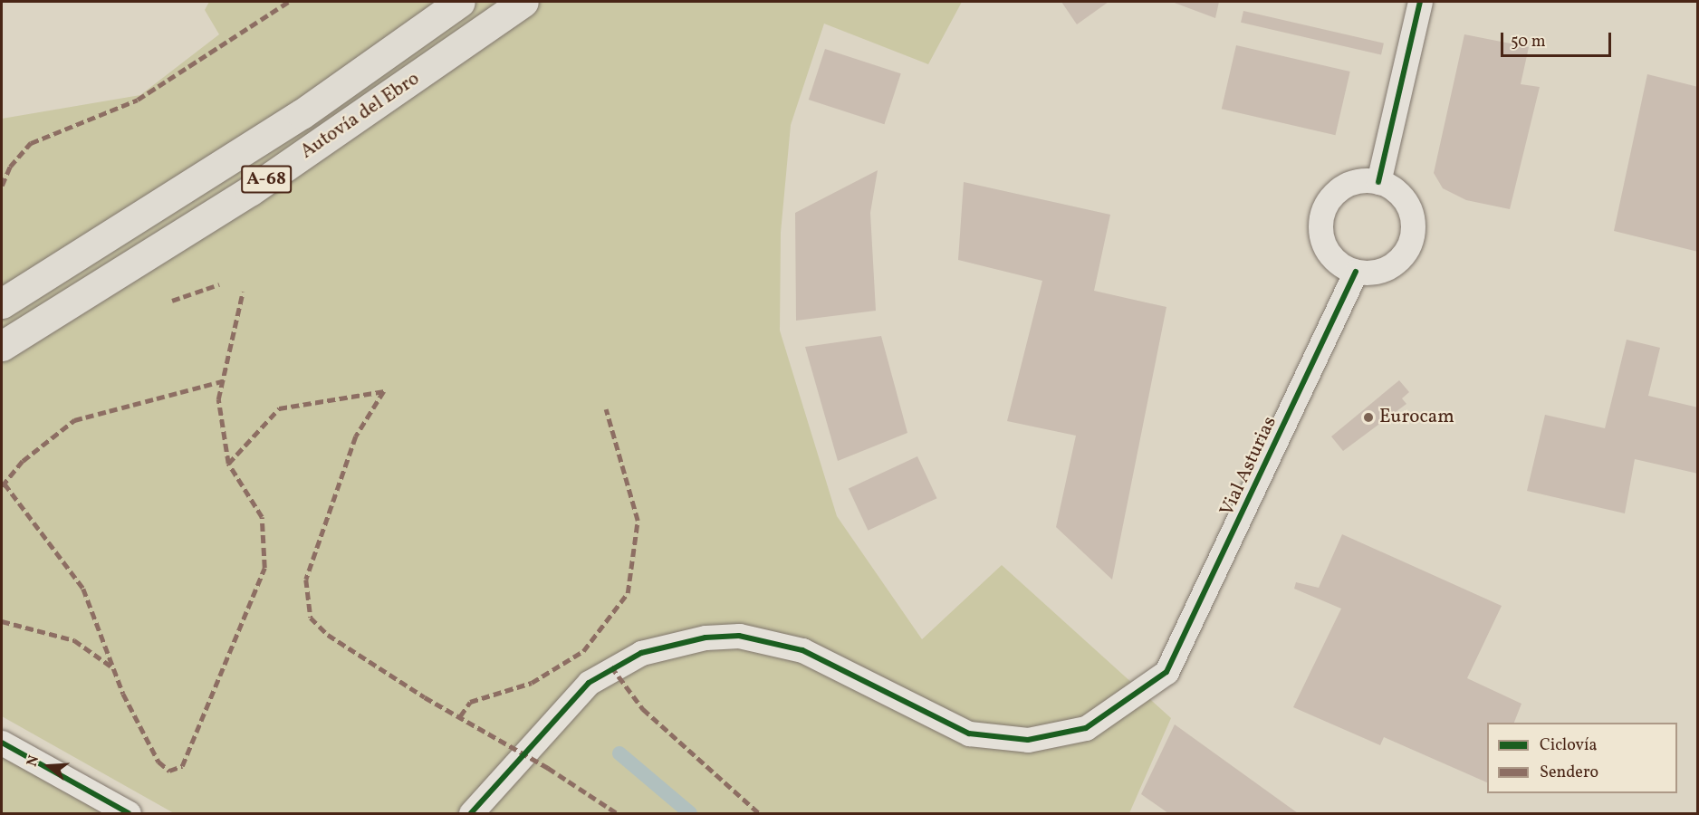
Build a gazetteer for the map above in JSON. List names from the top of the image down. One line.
{"streets":{"highway":["Autovía del Ebro","A-68"],"street":["Vial Asturias"]},"places":["Eurocam"],"legend":["Ciclovía","Sendero"],"scale_bar":"50 m","north":"left"}
